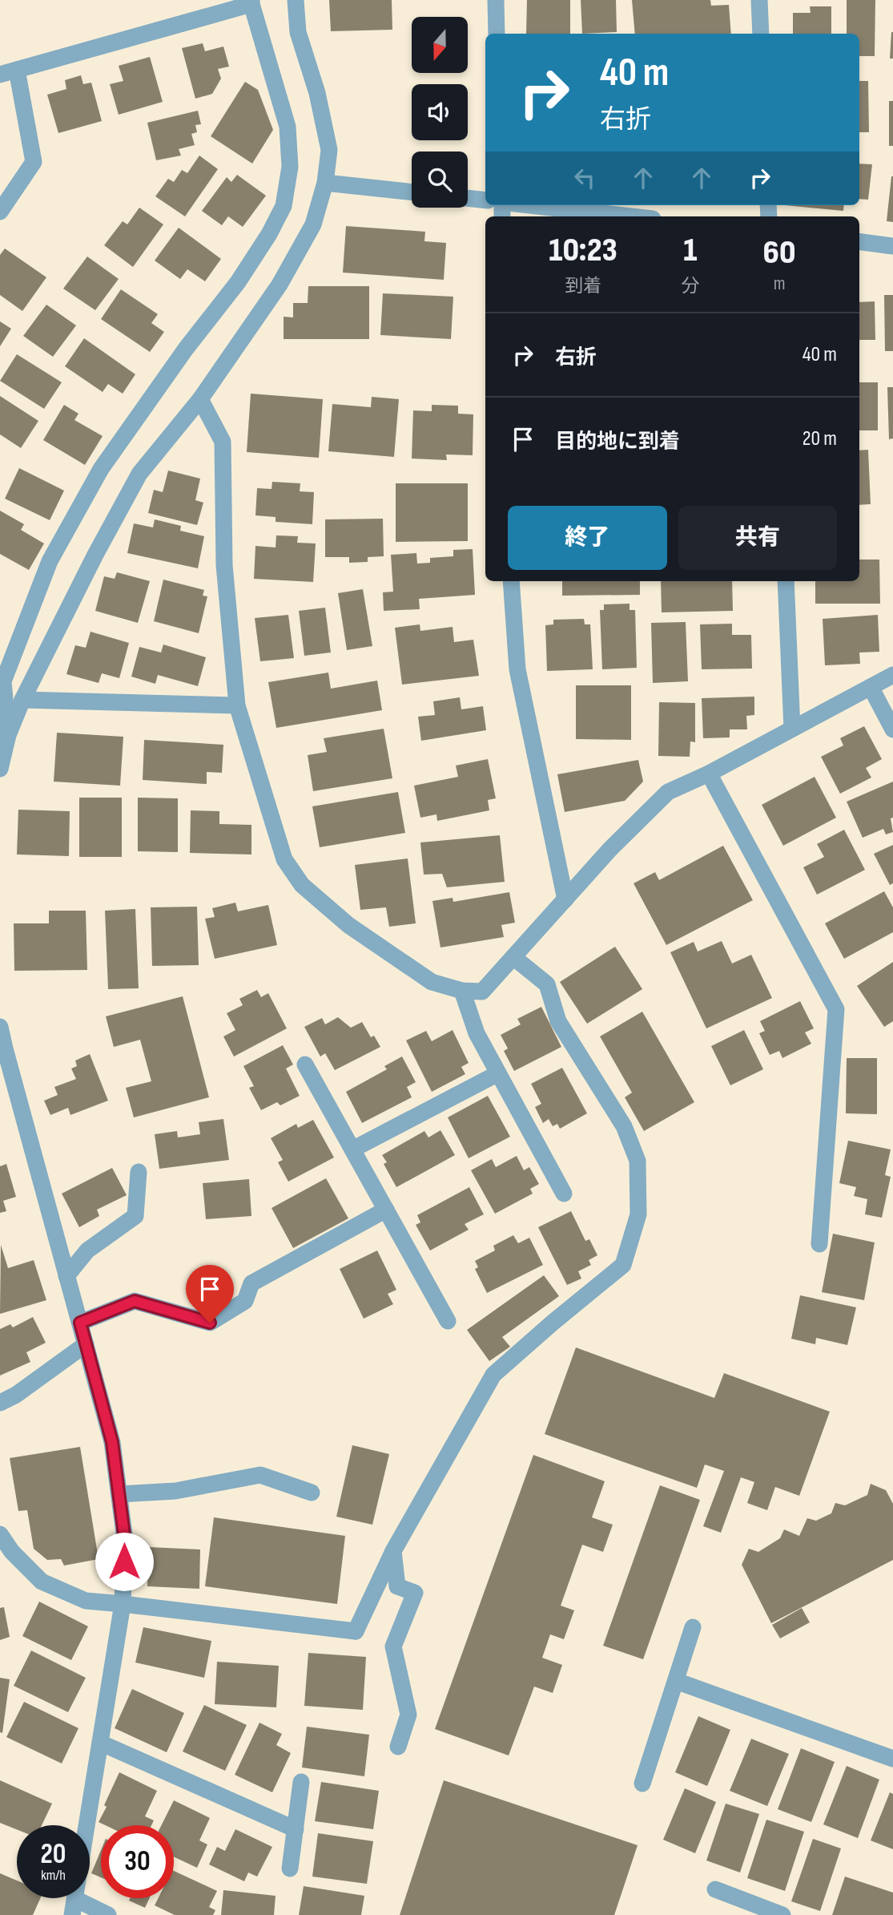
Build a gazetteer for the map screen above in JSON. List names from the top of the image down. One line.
{"north":"bottom","page":{"turn":["40 m","右折"],"eta":["10:23","到着","1","分","60","m"],"list":[{"name":"右折","value":"40 m"},{"name":"目的地に到着","value":"20 m"}],"buttons":["終了","共有"],"speed":"20 km/h","limit":"30"}}
